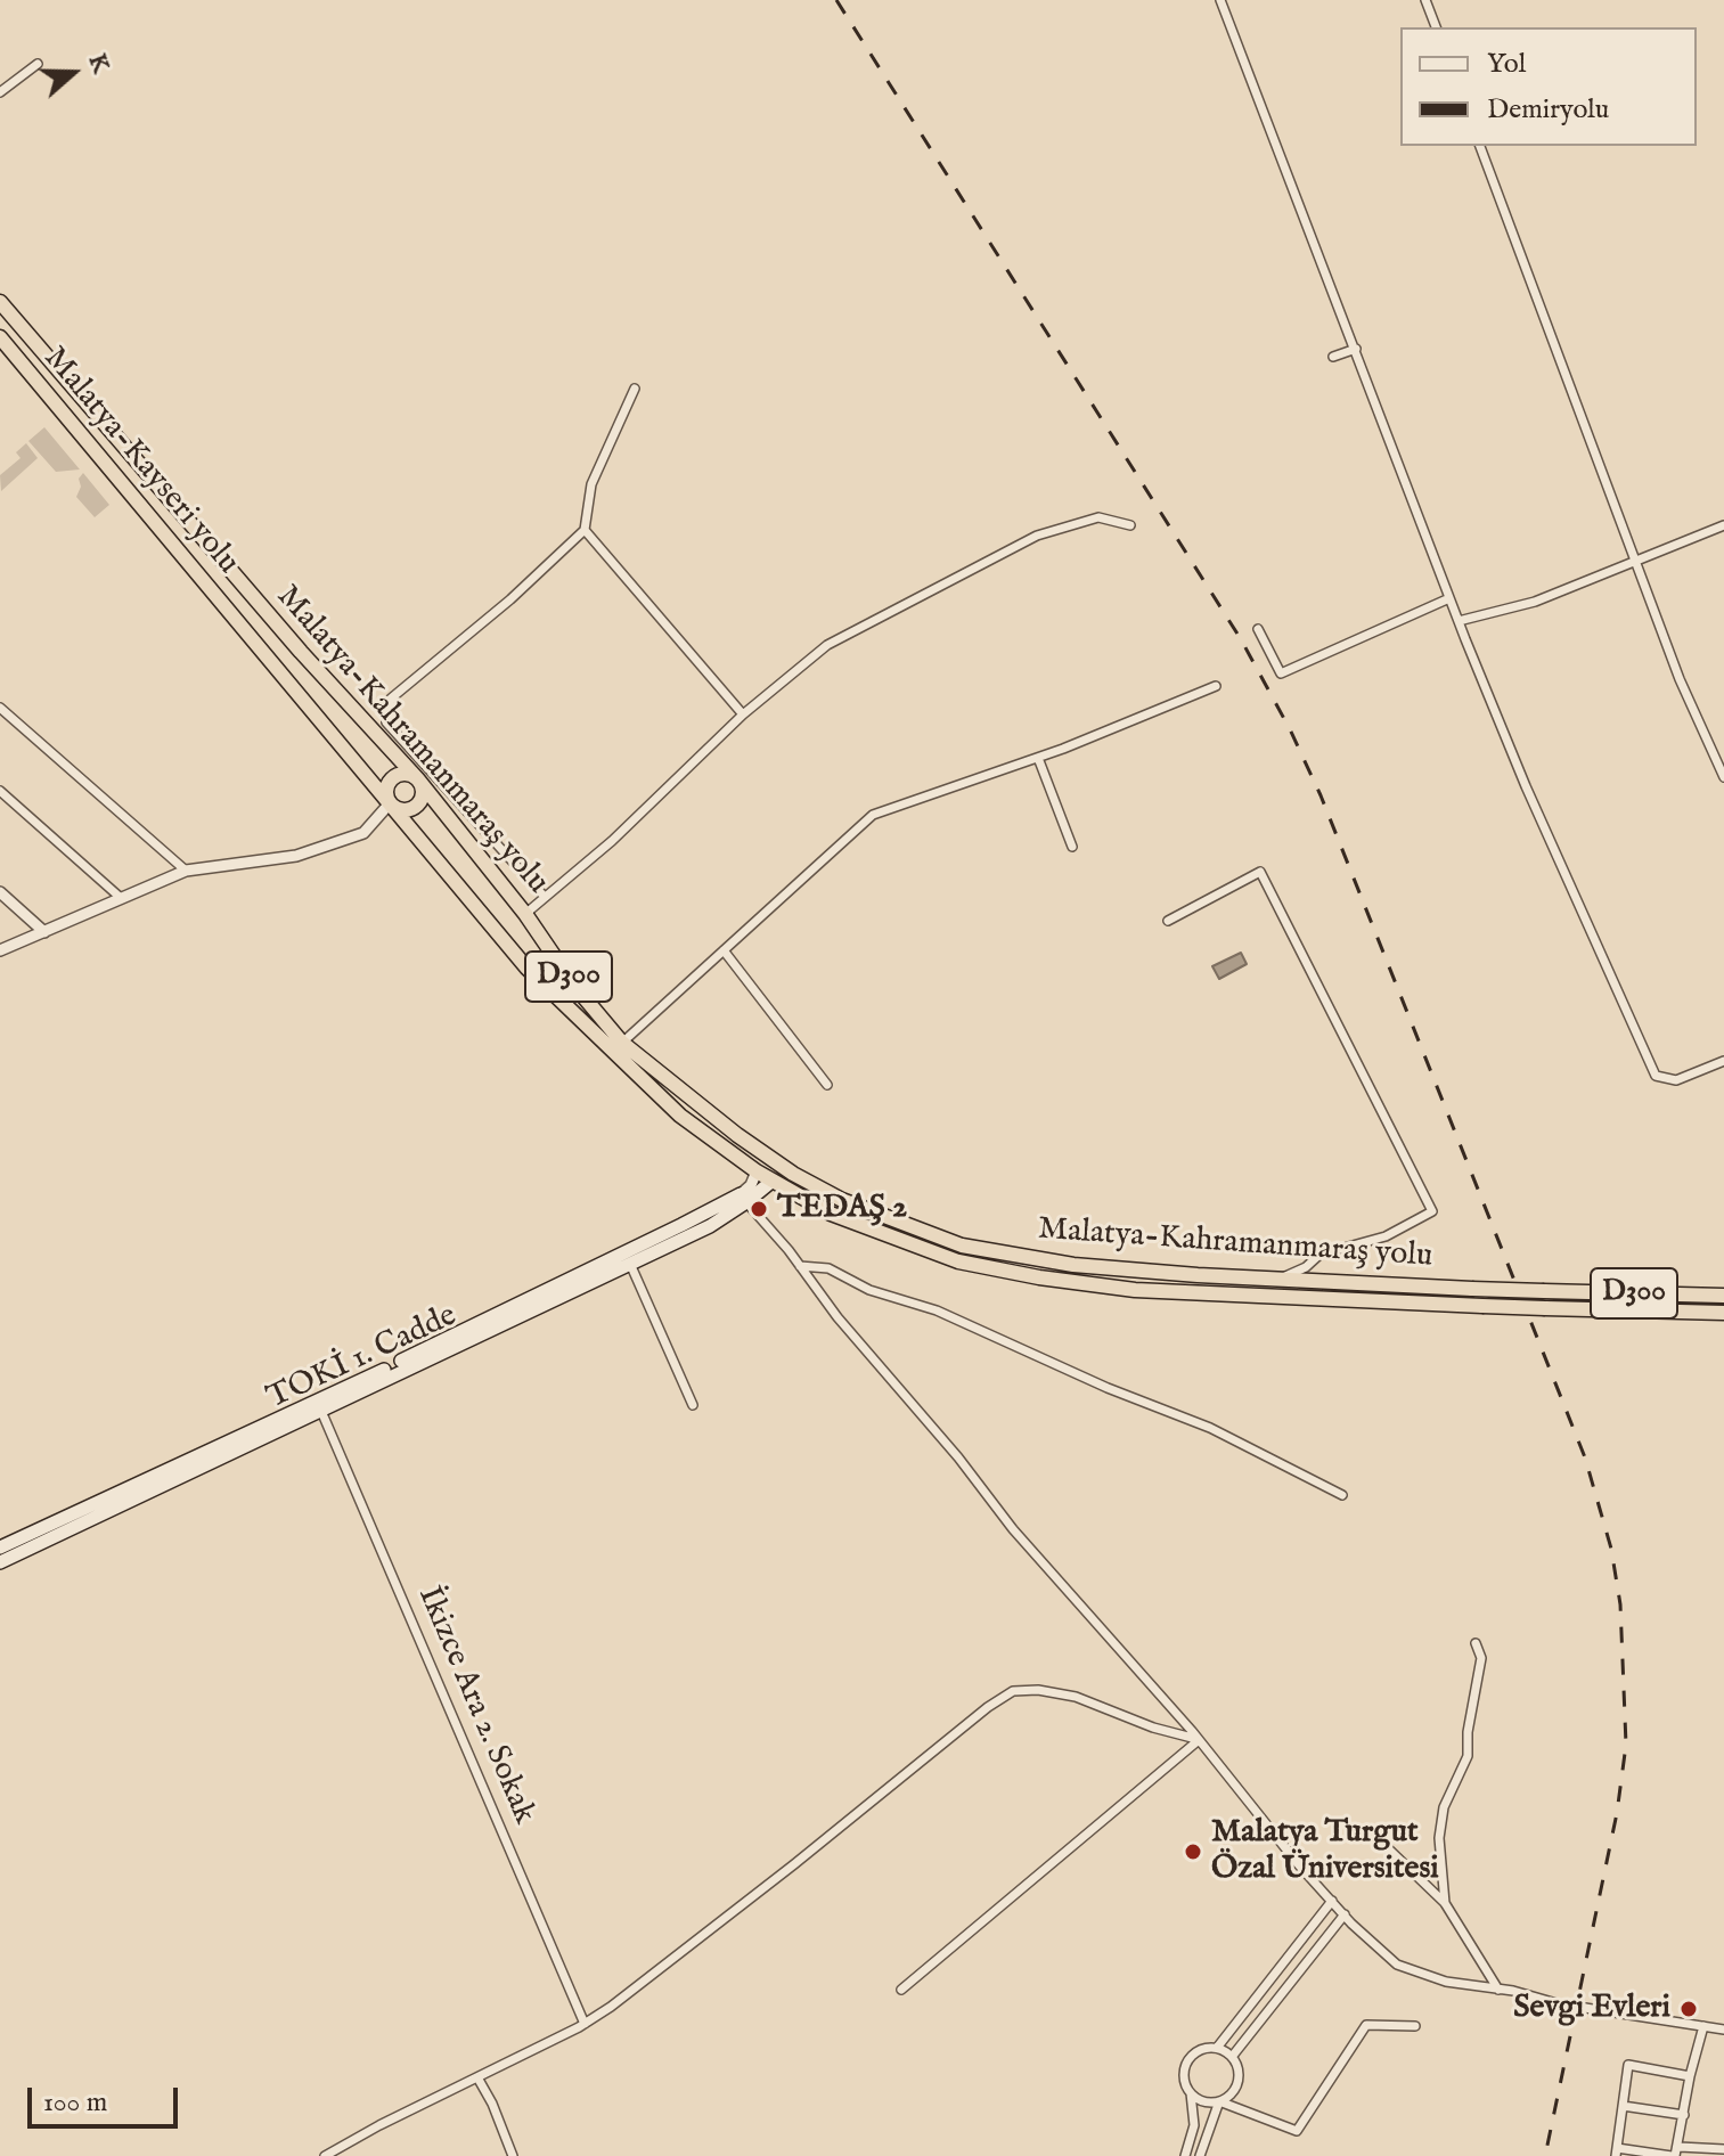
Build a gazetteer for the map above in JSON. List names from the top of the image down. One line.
{"streets":{"highway":["Malatya-Kayseri yolu","Malatya-Kahramanmaraş yolu","D300"],"main road":["TOKİ 1. Cadde"],"street":["İkizce Ara 2. Sokak"]},"crossings":[["Malatya-Kayseri yolu","Malatya-Kahramanmaraş yolu"],["Malatya-Kayseri yolu","TOKİ 1. Cadde"],["TOKİ 1. Cadde","İkizce Ara 2. Sokak"]],"places":["TEDAŞ 2","Malatya Turgut Özal Üniversitesi","Sevgi Evleri"],"legend":["Yol","Demiryolu"],"scale_bar":"100 m","north":"right"}
